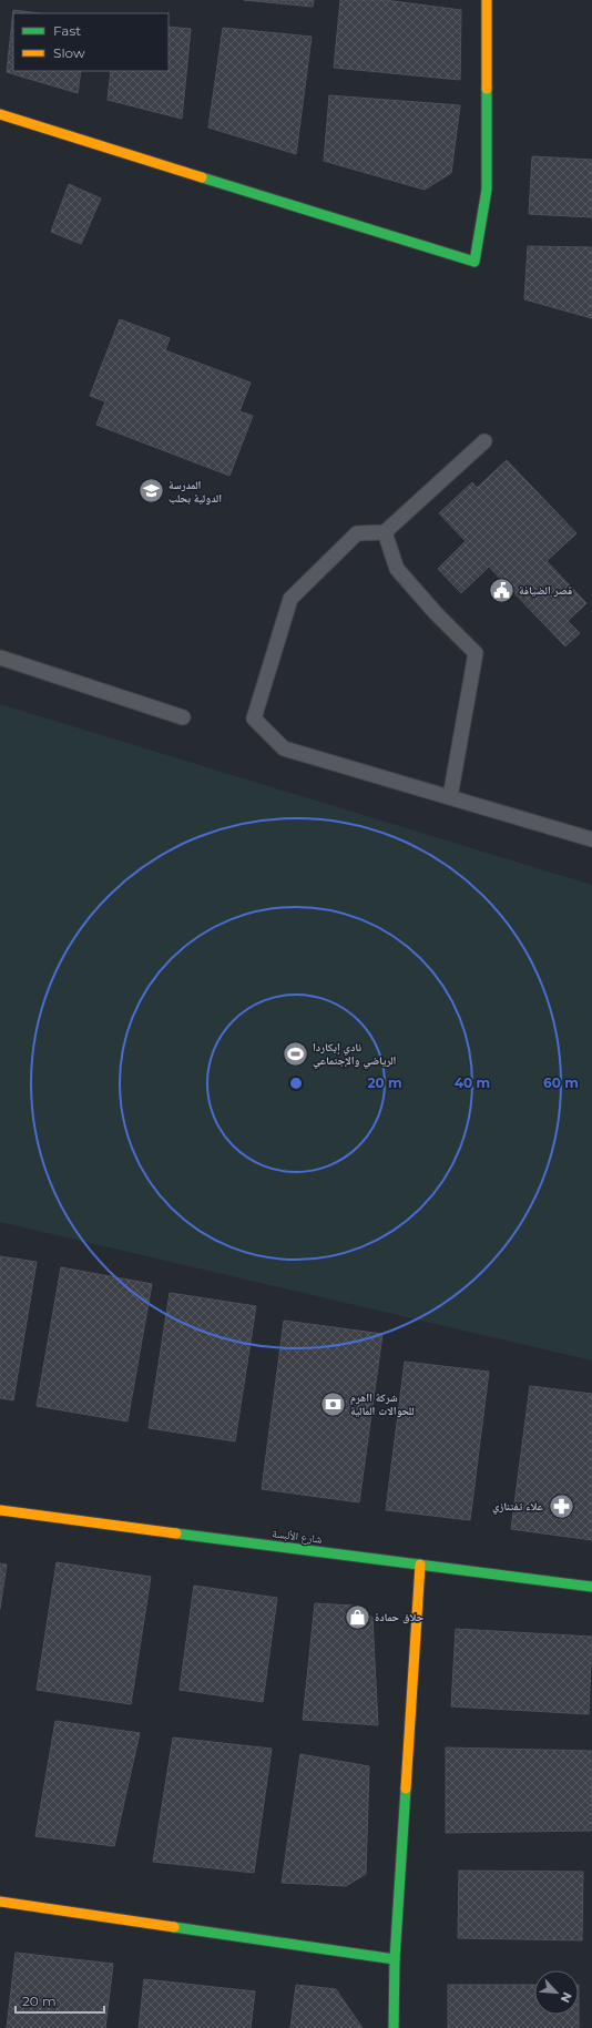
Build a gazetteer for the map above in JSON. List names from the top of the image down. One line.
{"streets":{"street":["شارع الألبسة"]},"places":{"school or university":["المدرسة الدولية بحلب"],"public building":["قصر الضيافة"],"sports":["نادي إيكاردا الرياضي والإجتماعي"],"bank":["شركة ااهرم للحوالات المالية"],"pharmacy":["علاء تفتنازي"],"shop":["حلاق حمادة"]},"legend":["Fast","Slow"],"scale_bar":"20 m","north":"bottom right","rings":["20 m","40 m","60 m"]}
